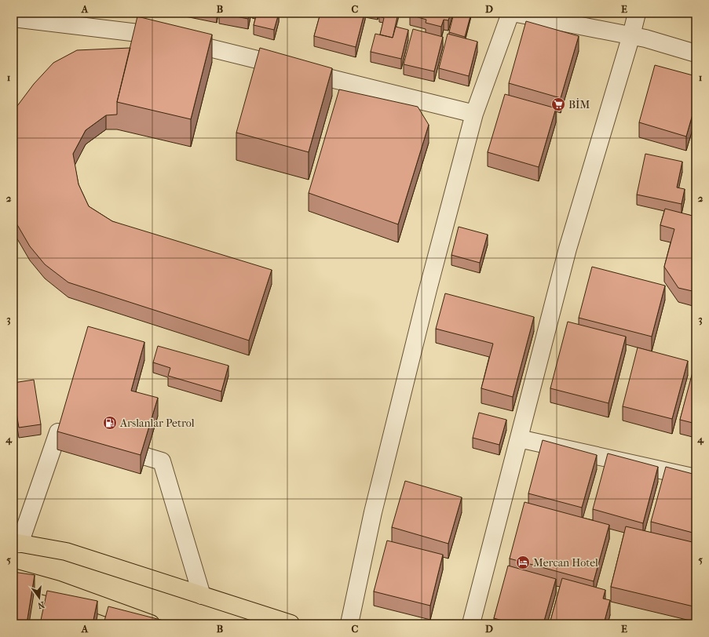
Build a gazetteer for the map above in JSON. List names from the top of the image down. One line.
{"places":{"supermarket":["BİM"],"fuel station":["Arslanlar Petrol"],"hotel":["Mercan Hotel"]},"north":"bottom","grid":{"columns":["A","B","C","D","E"],"rows":["1","2","3","4","5"]}}
